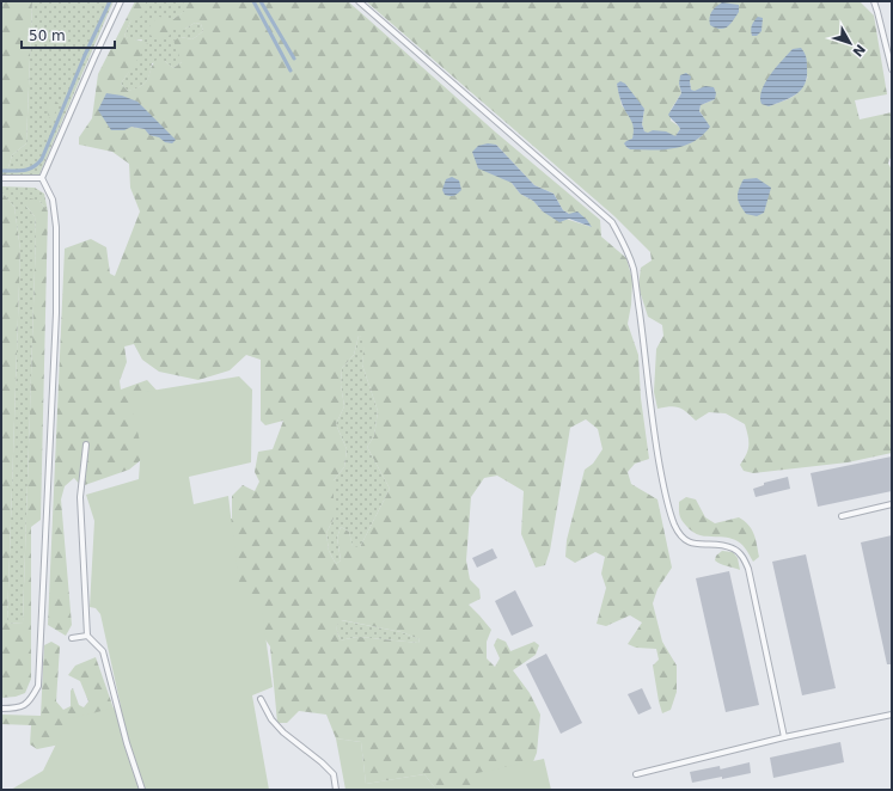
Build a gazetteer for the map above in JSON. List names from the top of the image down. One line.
{"scale_bar":"50 m","north":"bottom right"}
